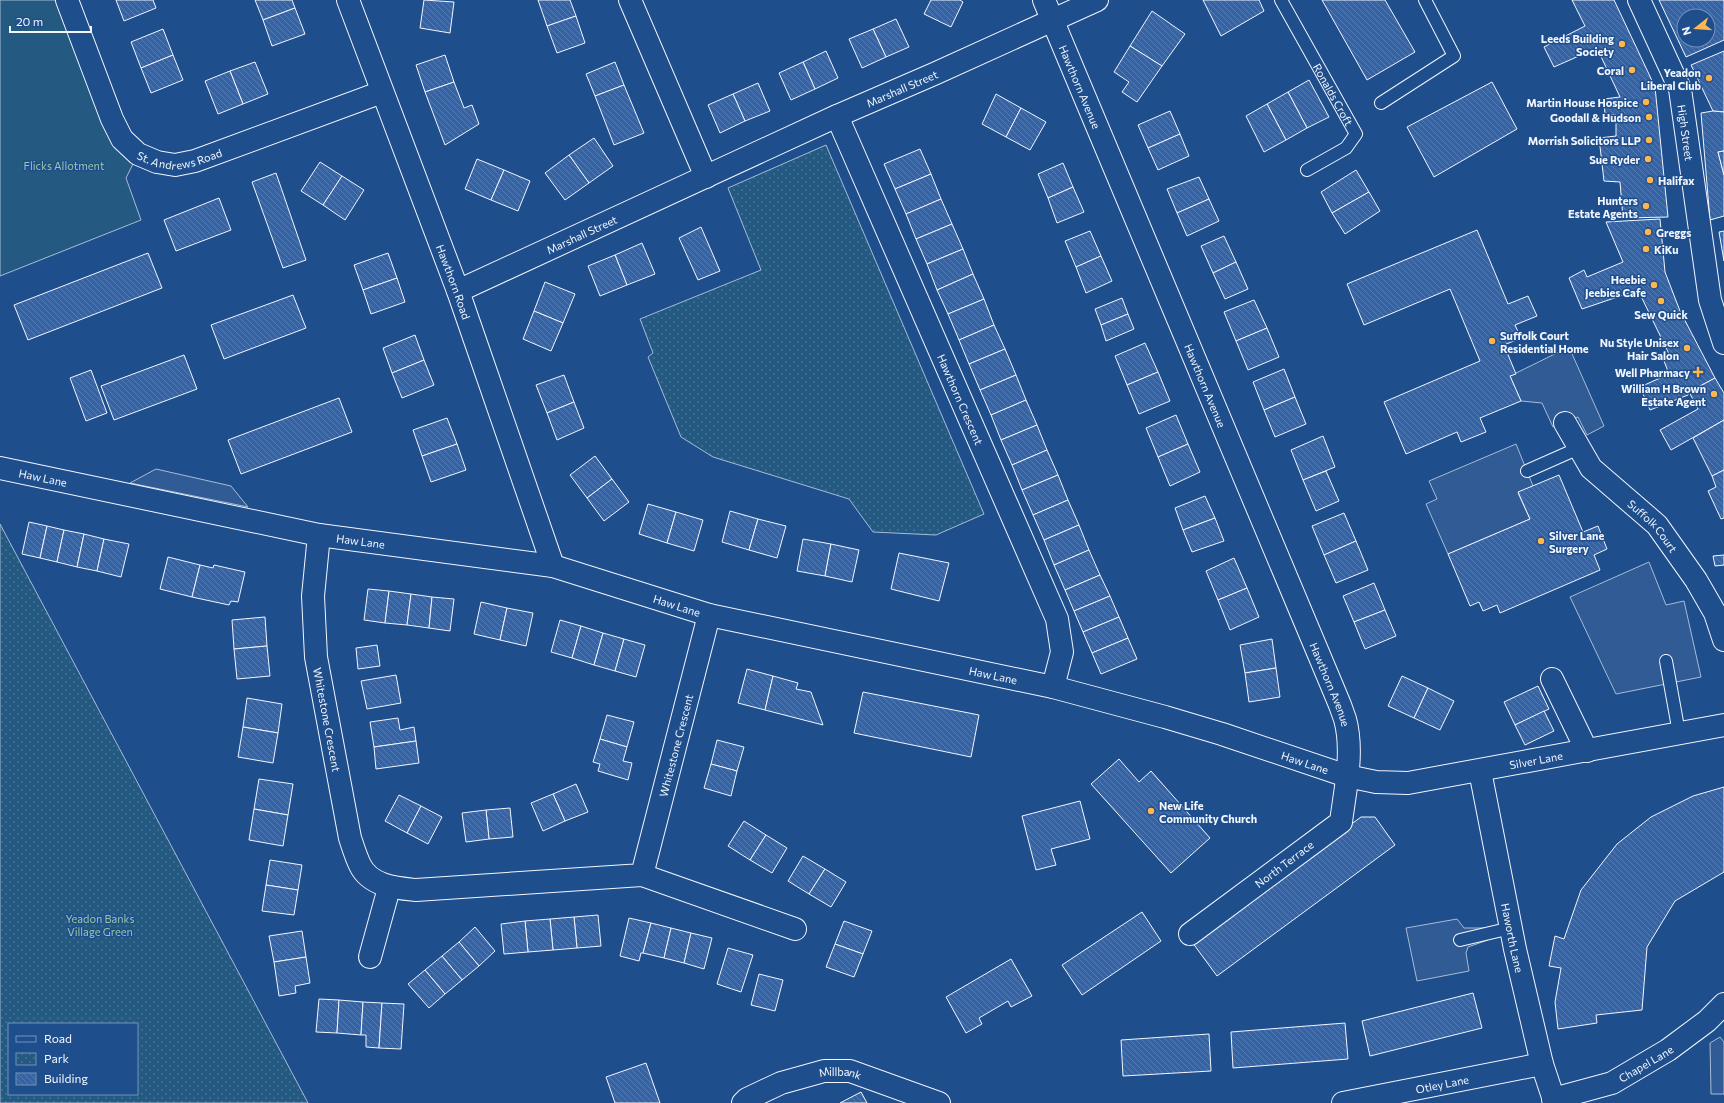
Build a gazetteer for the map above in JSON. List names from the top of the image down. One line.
{"streets":{"street":["Hawthorn Avenue","Marshall Street","High Street","St. Andrews Road","Hawthorn Road","Hawthorn Crescent","Haw Lane","Suffolk Court","Whitestone Crescent","Silver Lane","North Terrace","Haworth Lane","Chapel Lane","Millbank","Otley Lane"],"lane":["Ronalds Croft"]},"crossings":[["Hawthorn Avenue","Marshall Street"],["Hawthorn Avenue","Haw Lane"],["Hawthorn Avenue","Silver Lane"],["Hawthorn Avenue","North Terrace"],["Marshall Street","Hawthorn Road"],["Marshall Street","Hawthorn Crescent"],["St. Andrews Road","Hawthorn Road"],["Hawthorn Road","Haw Lane"],["Hawthorn Crescent","Haw Lane"],["Haw Lane","Whitestone Crescent"],["Haw Lane","Silver Lane"],["Haw Lane","North Terrace"],["Silver Lane","North Terrace"],["Silver Lane","Haworth Lane"],["Haworth Lane","Chapel Lane"],["Haworth Lane","Otley Lane"]],"parks":["Flicks Allotment","Yeadon Banks Village Green"],"places":{"other":["Leeds Building Society","Coral","Yeadon Liberal Club","Martin House Hospice","Goodall & Hudson","Morrish Solicitors LLP","Sue Ryder","Halifax","Hunters Estate Agents","Greggs","KiKu","Heebie Jeebies Cafe","Sew Quick","Suffolk Court Residential Home","Nu Style Unisex Hair Salon","William H Brown Estate Agent","Silver Lane Surgery","New Life Community Church"],"health":["Well Pharmacy"]},"legend":["Road","Park","Building"],"scale_bar":"20 m","north":"left"}
